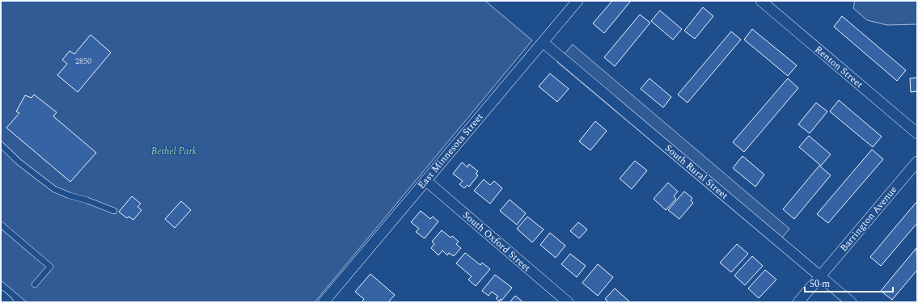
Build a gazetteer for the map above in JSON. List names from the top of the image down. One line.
{"streets":{"street":["Renton Street","East Minnesota Street","South Rural Street","Barrington Avenue","South Oxford Street"]},"crossings":[["East Minnesota Street","South Rural Street"],["East Minnesota Street","South Oxford Street"],["South Rural Street","Barrington Avenue"]],"parks":["Bethel Park"],"house_numbers":["2850"],"scale_bar":"50 m"}
